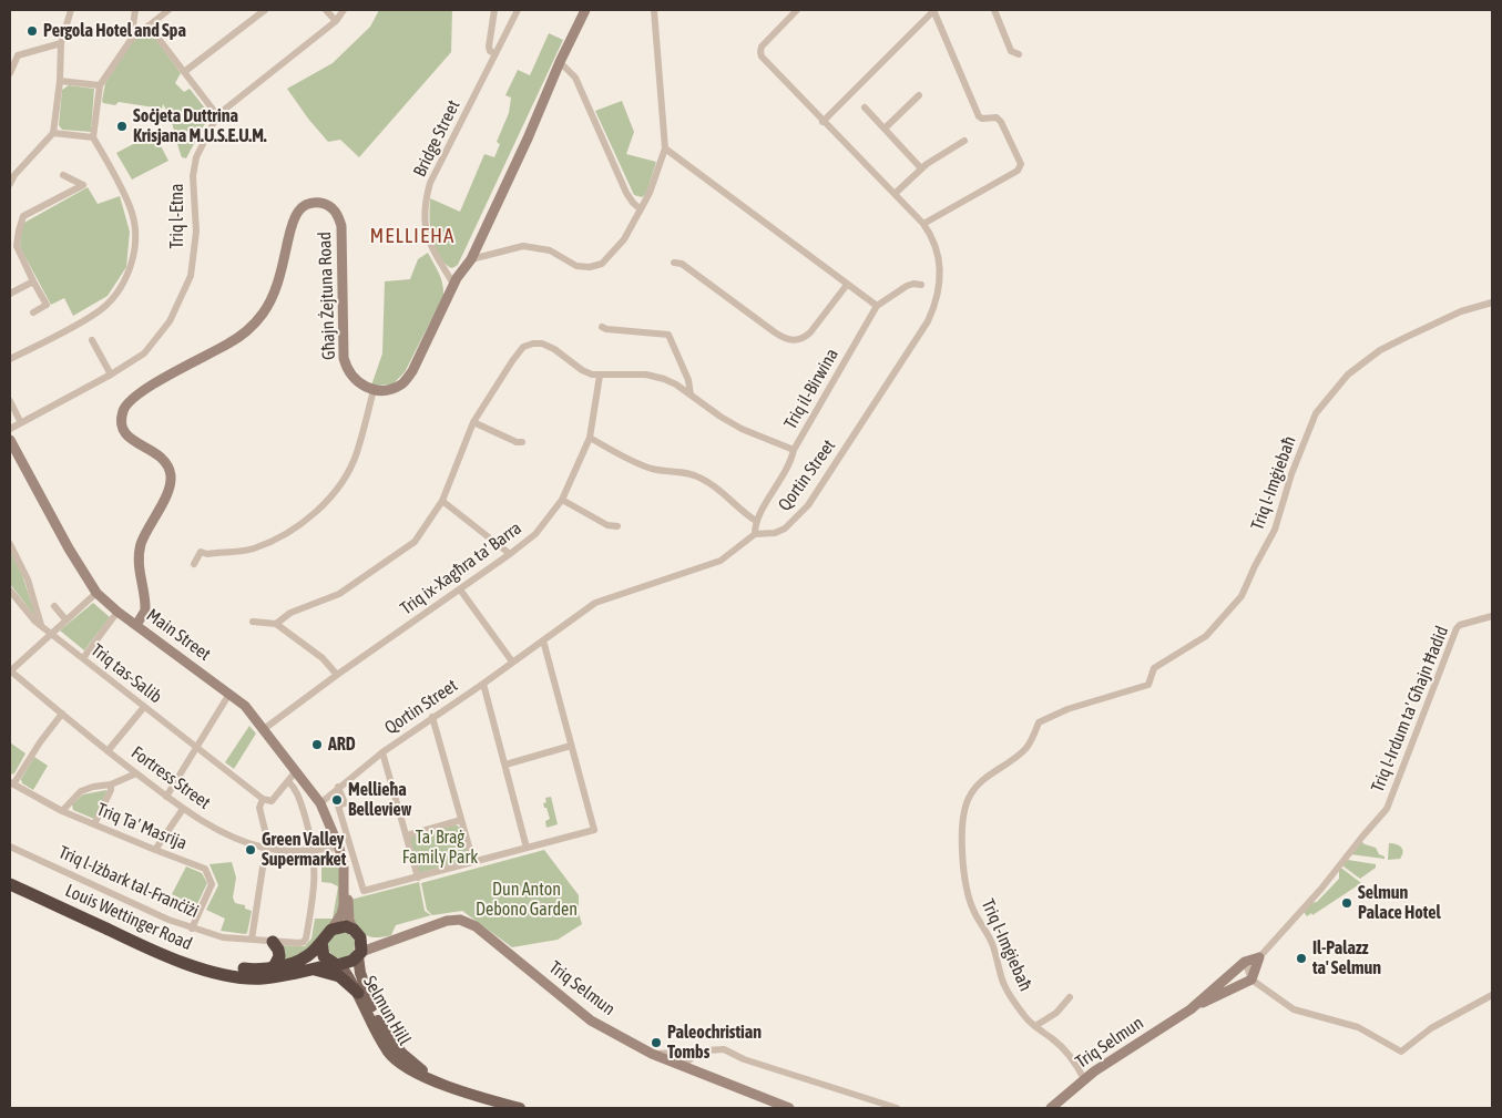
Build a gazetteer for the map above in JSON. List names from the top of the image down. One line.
{"streets":{"highway":["Louis Wettinger Road"],"main road":["Selmun Hill"],"street":["Bridge Street","Triq l-Etna","Għajn Żejtuna Road","Triq il-Birwina","Qortin Street","Triq l-Imġiebaħ","Triq ix-Xagħra ta' Barra","Main Street","Triq tas-Salib","Triq l-Irdum ta' Għajn Ħadid","Fortress Street","Triq Ta' Masrija","Triq l-Iżbark tal-Franċiżi","Triq Selmun"]},"crossings":[["Għajn Żejtuna Road","Main Street"],["Triq il-Birwina","Qortin Street"],["Qortin Street","Main Street"],["Triq l-Imġiebaħ","Triq Selmun"],["Triq ix-Xagħra ta' Barra","Main Street"],["Main Street","Fortress Street"],["Main Street","Louis Wettinger Road"],["Main Street","Triq Selmun"],["Main Street","Selmun Hill"],["Triq l-Irdum ta' Għajn Ħadid","Triq Selmun"],["Fortress Street","Triq l-Iżbark tal-Franċiżi"],["Triq Ta' Masrija","Triq l-Iżbark tal-Franċiżi"],["Louis Wettinger Road","Triq Selmun"],["Louis Wettinger Road","Selmun Hill"],["Triq Selmun","Selmun Hill"]],"districts":["MELLIEHA"],"parks":["Ta' Braġ Family Park","Dun Anton Debono Garden"],"places":["Pergola Hotel and Spa","Soċjeta Duttrina Krisjana M.U.S.E.U.M.","ARD","Mellieħa Belleview","Green Valley Supermarket","Selmun Palace Hotel","Il-Palazz ta' Selmun","Paleochristian Tombs"]}
